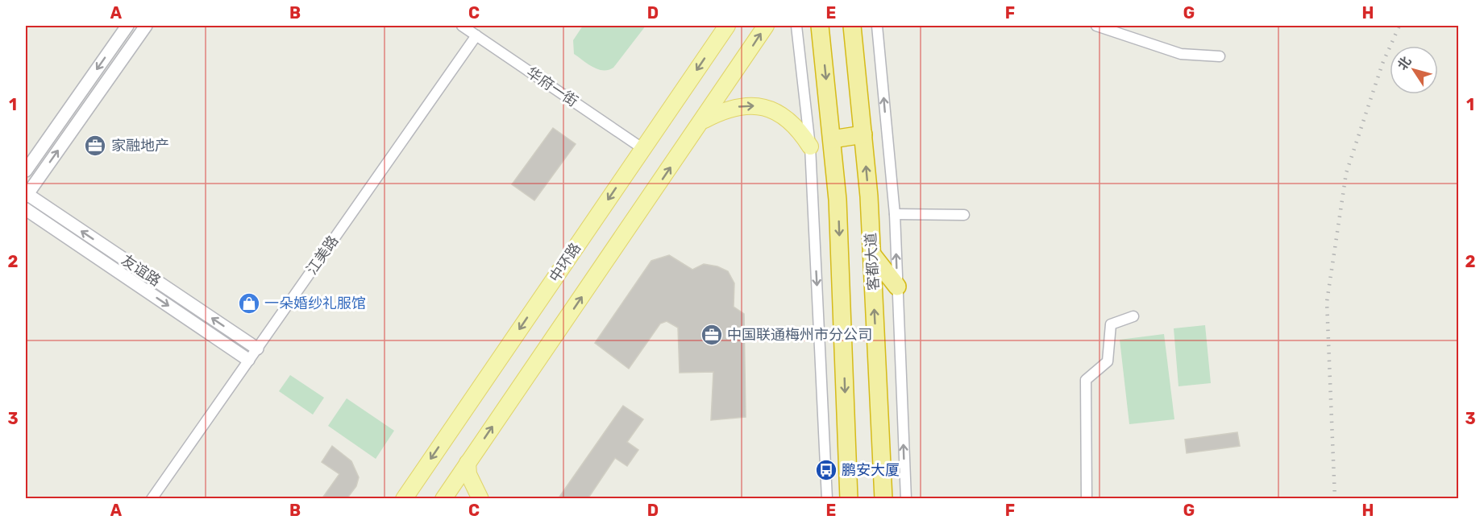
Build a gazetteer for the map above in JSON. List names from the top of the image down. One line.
{"streets":{"highway":["客都大道"],"main road":["中环路"],"street":["华府一街","江美路","友谊路"]},"crossings":[["华府一街","江美路"],["华府一街","中环路"],["江美路","友谊路"]],"places":{"office":["家融地产","中国联通梅州市分公司"],"shop":["一朵婚纱礼服馆"],"bus stop":["鹏安大厦"]},"north":"top left","grid":{"columns":["A","B","C","D","E","F","G","H"],"rows":["1","2","3"]}}
